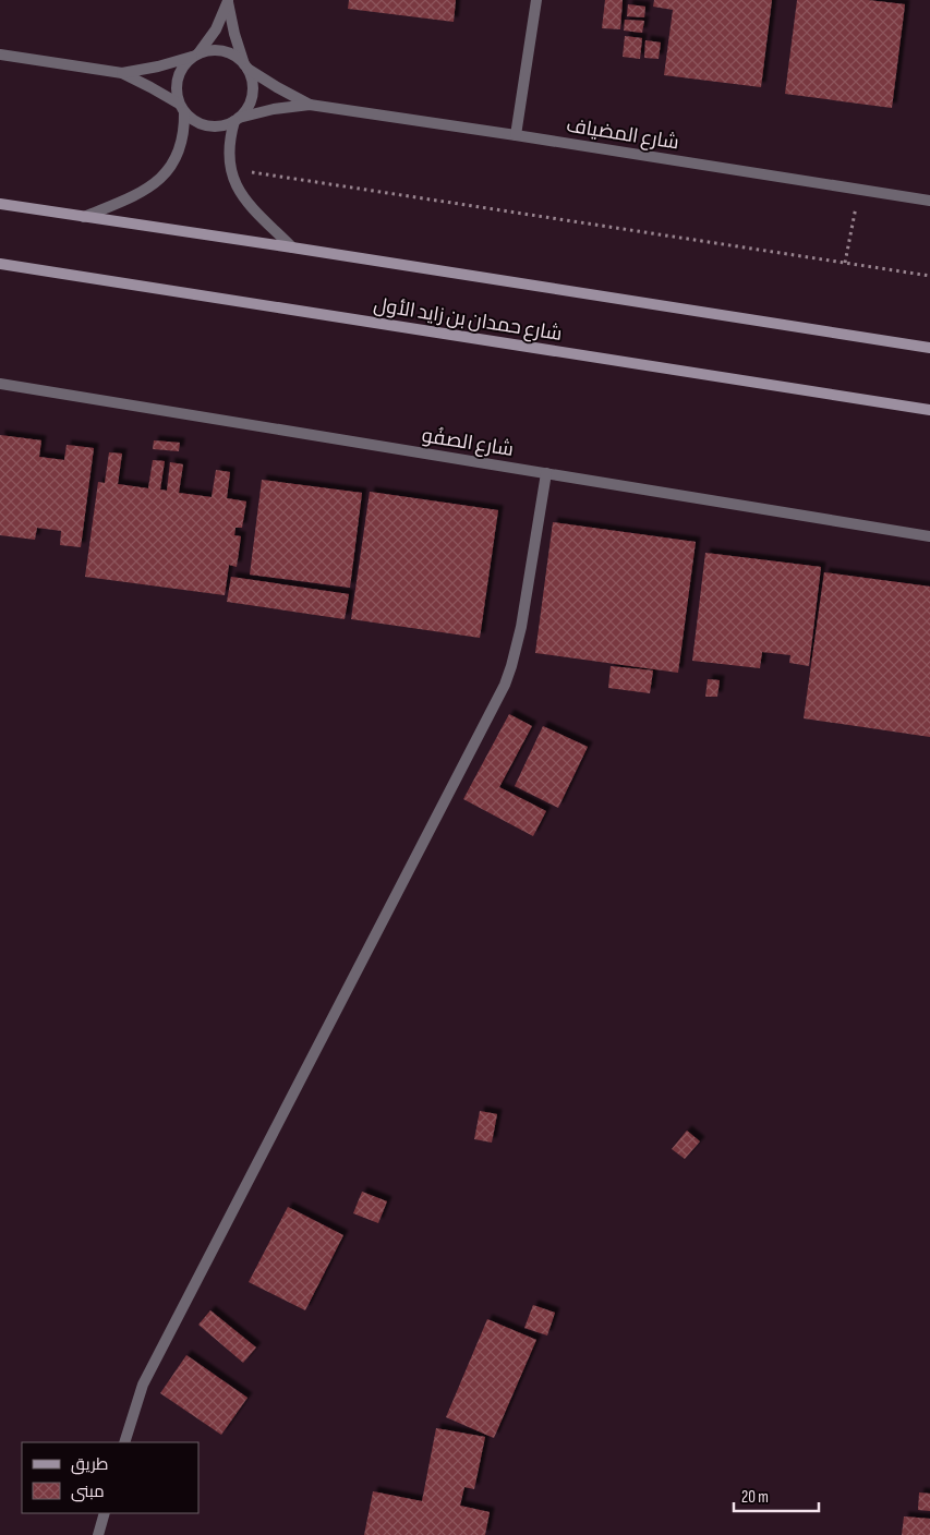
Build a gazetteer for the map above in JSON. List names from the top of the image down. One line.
{"streets":{"main road":["شارع حمدان بن زايد الأول"],"street":["شارع المضياف","شارع الصفُو"]},"legend":["طريق","مبنى"],"scale_bar":"20 m"}
